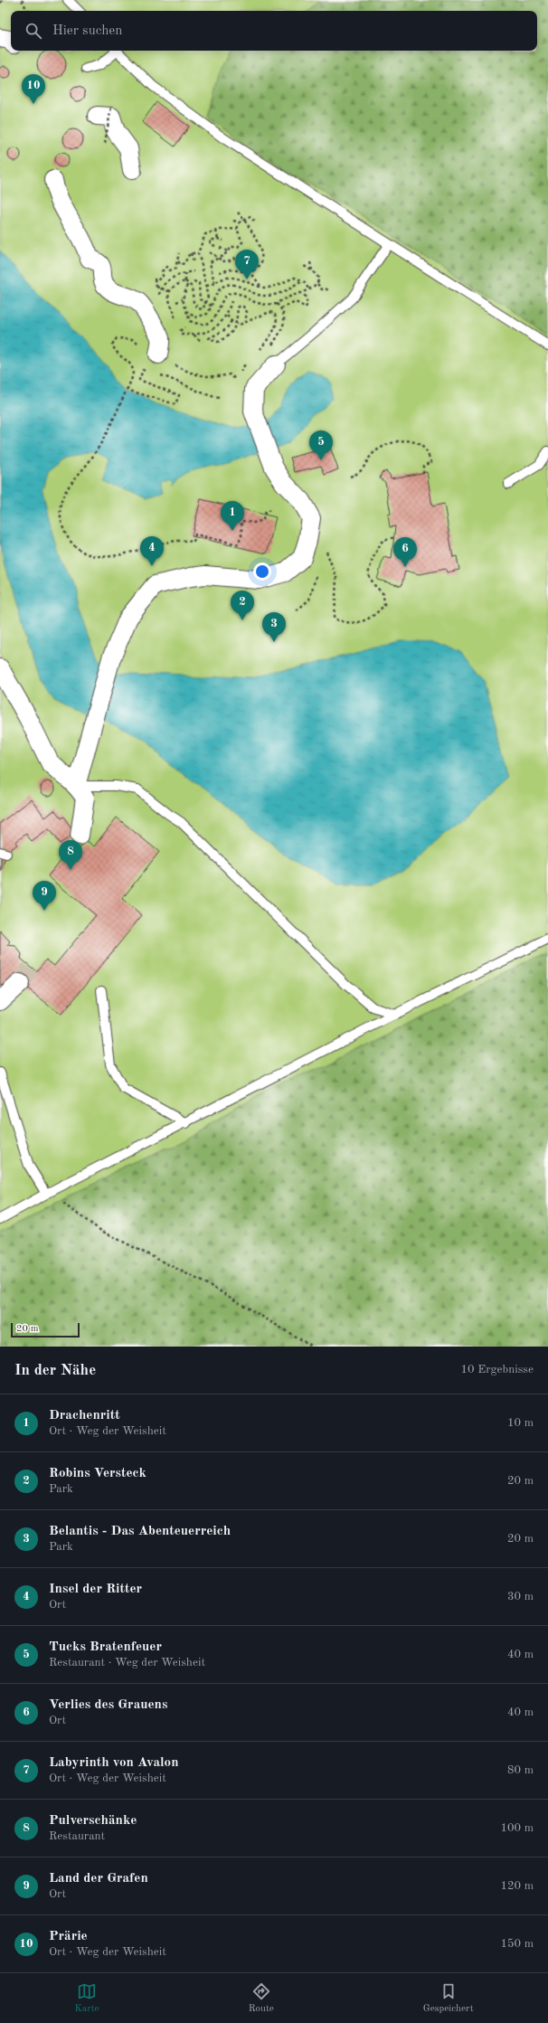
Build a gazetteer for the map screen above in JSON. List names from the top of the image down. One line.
{"scale_bar":"20 m","page":{"search":"Hier suchen","pins":["10","7","5","1","4","6","2","3","8","9"],"scale":"20 m","heading":["In der Nähe","10 Ergebnisse"],"list":[{"mark":"1","name":"Drachenritt","note":"Ort · Weg der Weisheit","value":"10 m"},{"mark":"2","name":"Robins Versteck","note":"Park","value":"20 m"},{"mark":"3","name":"Belantis - Das Abenteuerreich","note":"Park","value":"20 m"},{"mark":"4","name":"Insel der Ritter","note":"Ort","value":"30 m"},{"mark":"5","name":"Tucks Bratenfeuer","note":"Restaurant · Weg der Weisheit","value":"40 m"},{"mark":"6","name":"Verlies des Grauens","note":"Ort","value":"40 m"},{"mark":"7","name":"Labyrinth von Avalon","note":"Ort · Weg der Weisheit","value":"80 m"},{"mark":"8","name":"Pulverschänke","note":"Restaurant","value":"100 m"},{"mark":"9","name":"Land der Grafen","note":"Ort","value":"120 m"},{"mark":"10","name":"Prärie","note":"Ort · Weg der Weisheit","value":"150 m"}],"nav":["Karte","Route","Gespeichert"]}}
